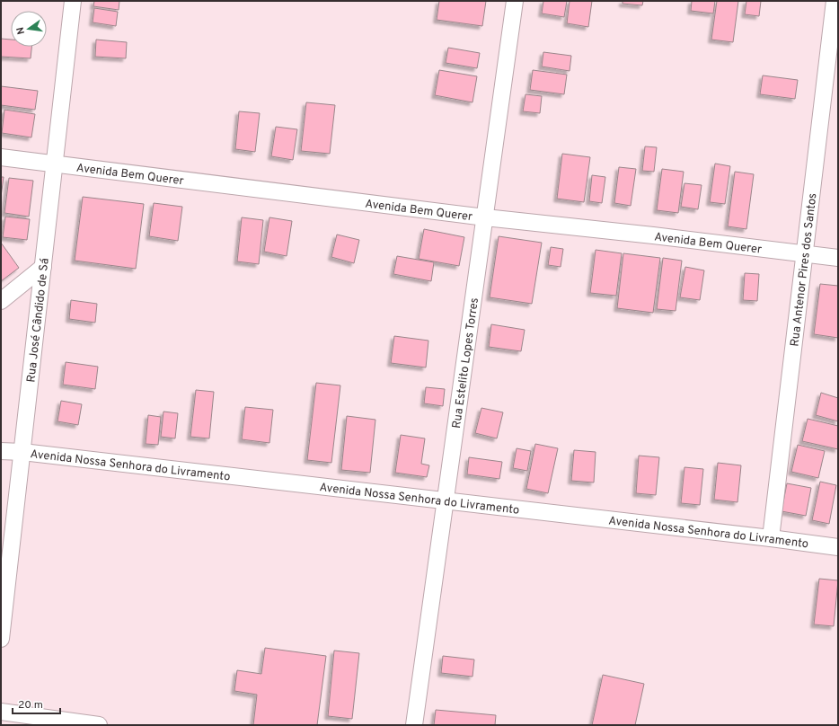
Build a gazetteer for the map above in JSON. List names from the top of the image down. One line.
{"streets":{"street":["Avenida Bem Querer","Rua Antenor Pires dos Santos","Rua José Cândido de Sá","Rua Estelito Lopes Torres","Avenida Nossa Senhora do Livramento"]},"crossings":[["Avenida Bem Querer","Rua Antenor Pires dos Santos"],["Avenida Bem Querer","Rua José Cândido de Sá"],["Avenida Bem Querer","Rua Estelito Lopes Torres"],["Rua Antenor Pires dos Santos","Avenida Nossa Senhora do Livramento"],["Rua José Cândido de Sá","Avenida Nossa Senhora do Livramento"],["Rua Estelito Lopes Torres","Avenida Nossa Senhora do Livramento"]],"scale_bar":"20 m","north":"left"}
